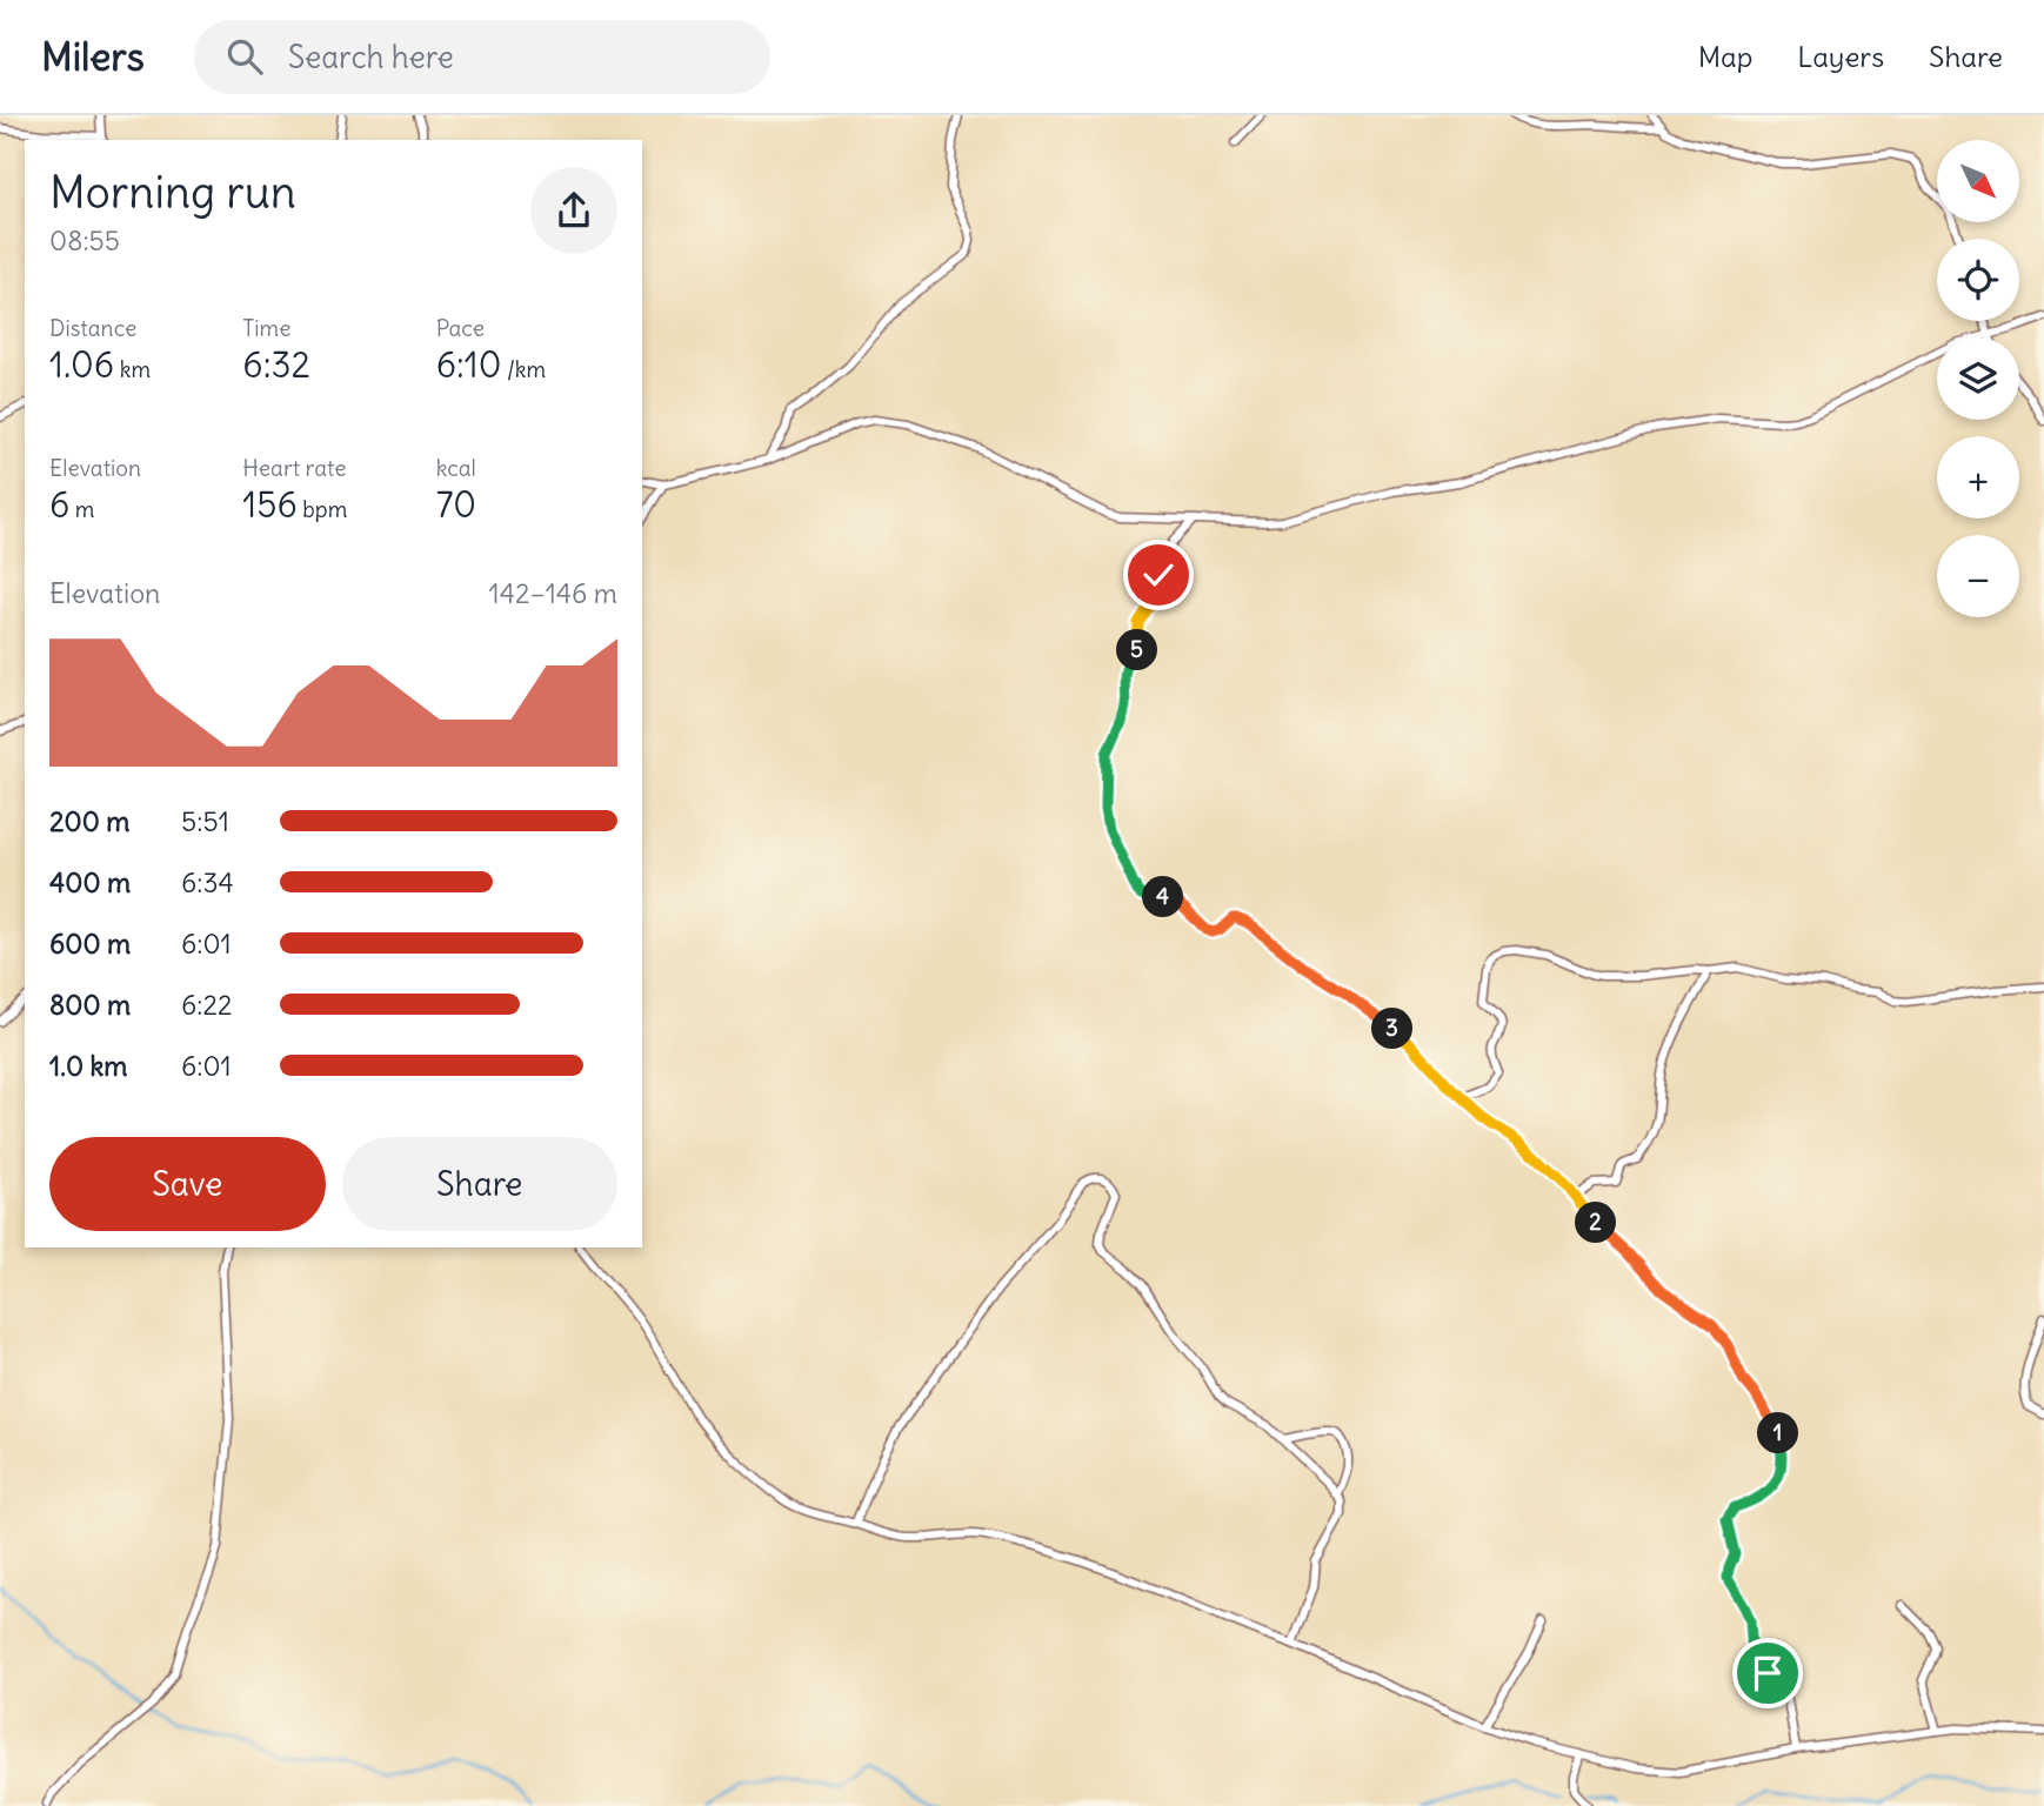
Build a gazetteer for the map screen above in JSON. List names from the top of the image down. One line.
{"north":"bottom right","page":{"header":"Milers","search":"Search here","nav":["Map","Layers","Share"],"map_buttons":["+","−"],"heading":["Morning run","08:55"],"stats":[["Distance","1.06 km"],["Time","6:32"],["Pace","6:10 /km"],["Elevation","6 m"],["Heart rate","156 bpm"],["kcal","70"]],"chart":["Elevation","142–146 m"],"pins":["5","4","3","2","1"],"list":[{"name":"200 m","note":"5:51"},{"name":"400 m","note":"6:34"},{"name":"600 m","note":"6:01"},{"name":"800 m","note":"6:22"},{"name":"1.0 km","note":"6:01"}],"buttons":["Save","Share"]}}
